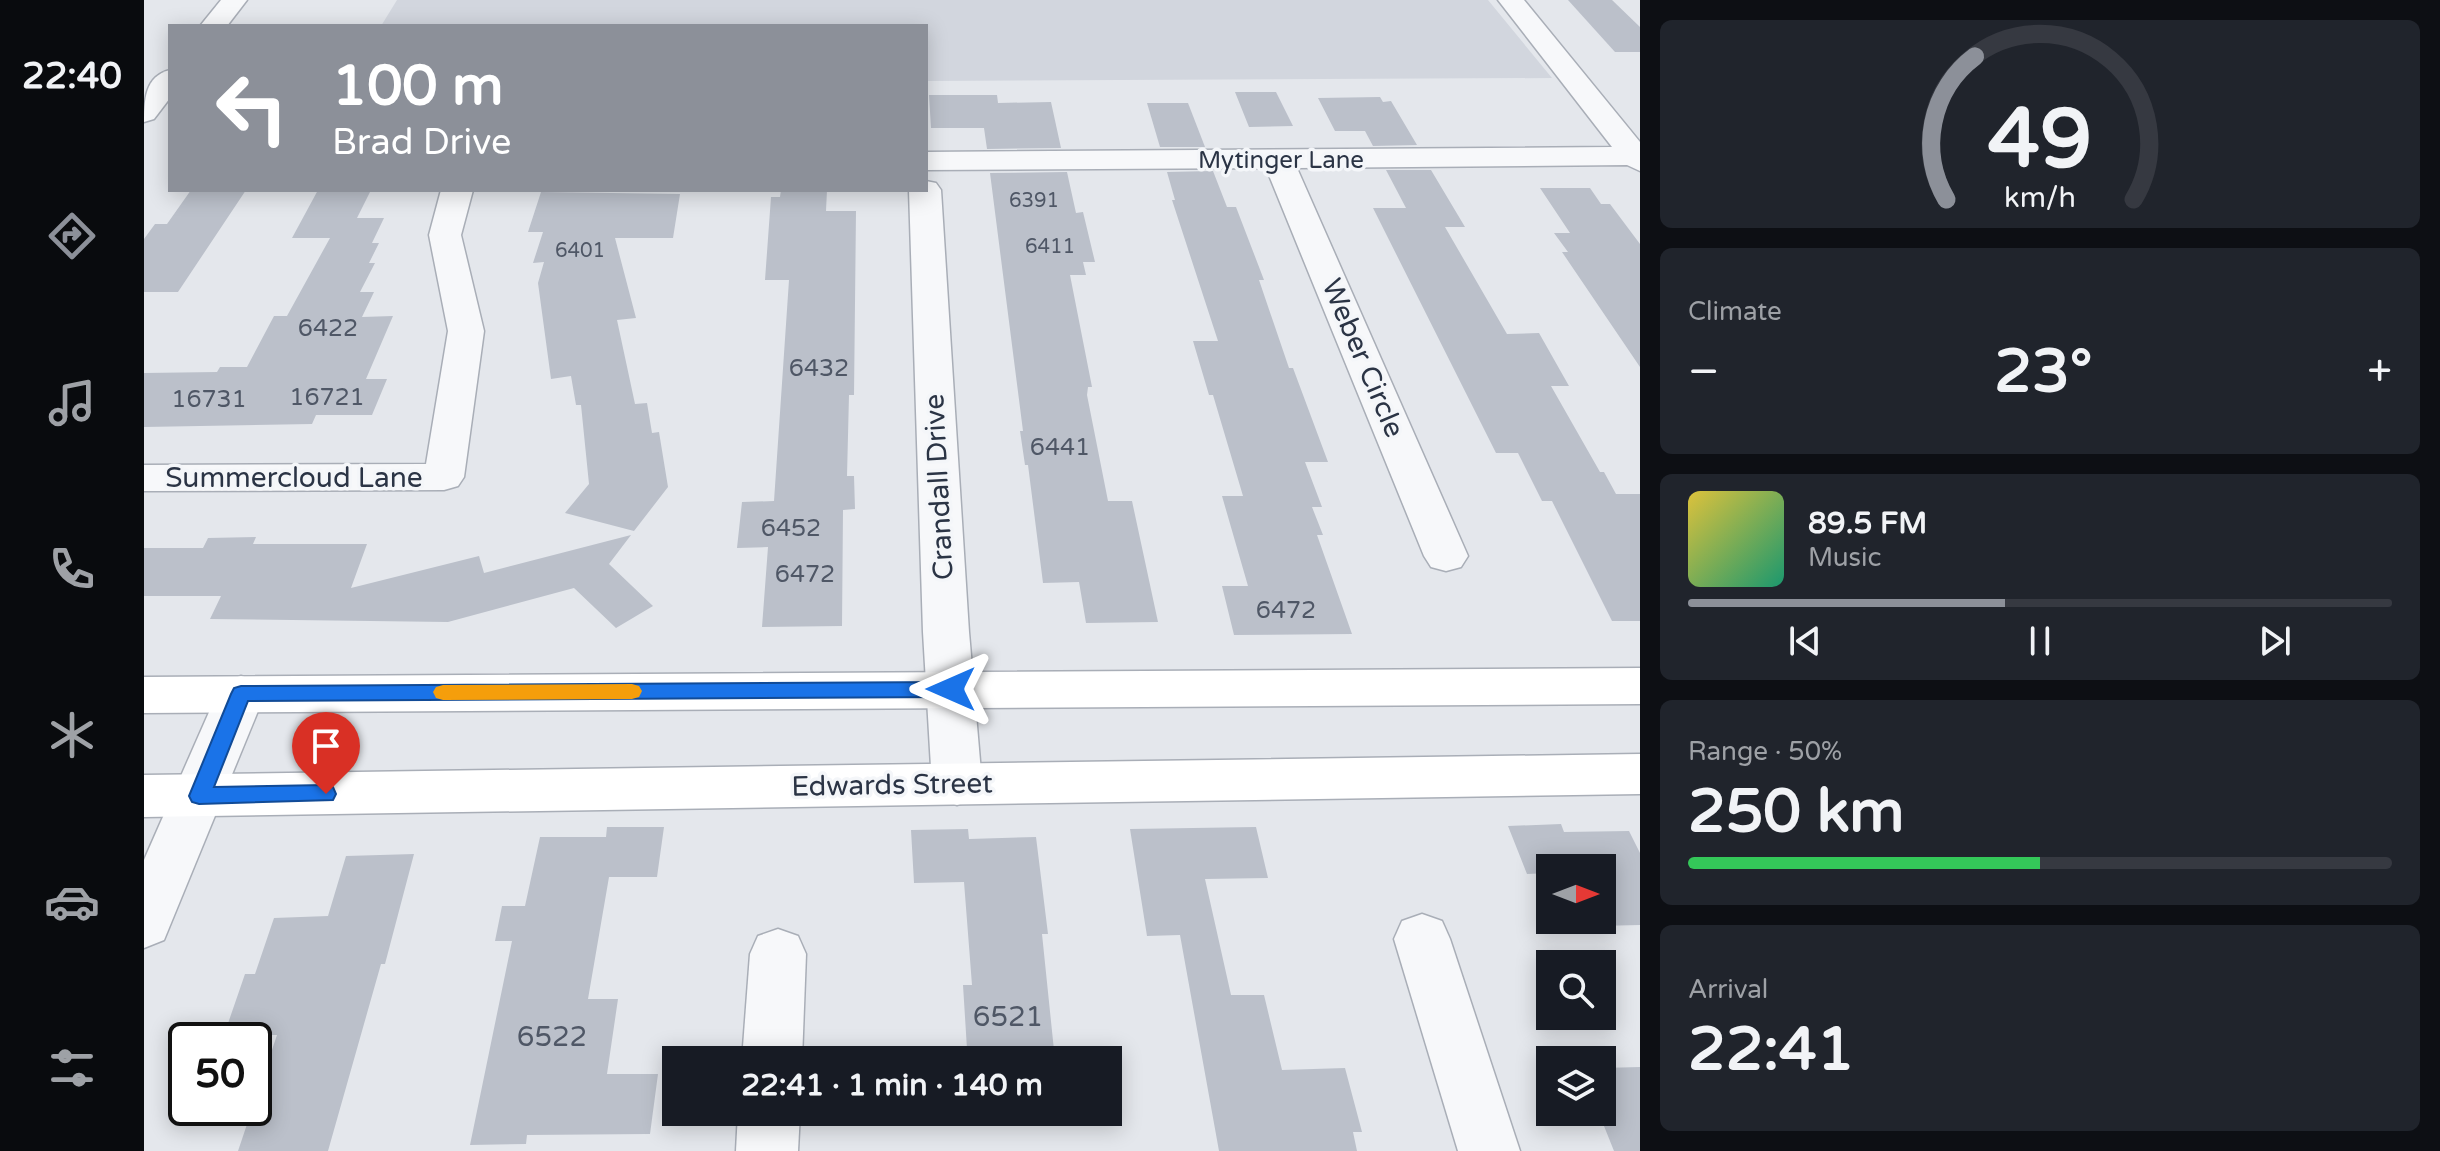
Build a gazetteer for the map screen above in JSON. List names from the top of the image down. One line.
{"streets":{"main road":["Edwards Street"],"street":["Mytinger Lane","Weber Circle","Summercloud Lane","Crandall Drive"]},"crossings":[["Mytinger Lane","Weber Circle"],["Crandall Drive","Edwards Street"]],"house_numbers":["6391","6411","6401","6422","6432","16721","16731","6441","6452","6472","6472","6521","6522"],"north":"right","page":{"tabs":"22:40","turn":["100 m","Brad Drive"],"tile":["Climate",["Range · 50%","250 km"],["Arrival","22:41"]],"heat":["−","23°","+"],"song":["89.5 FM","Music"],"limit":"50","trip":"22:41 · 1 min · 140 m","gauge":["49","km/h"]}}
